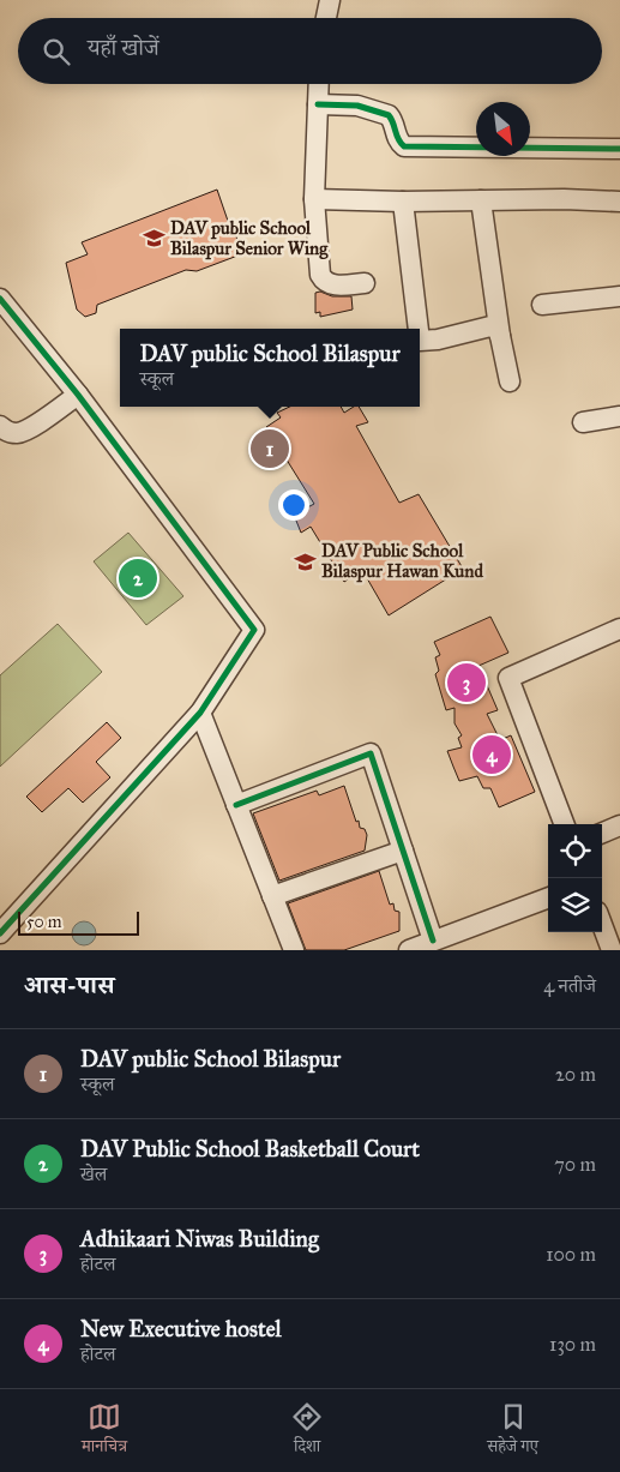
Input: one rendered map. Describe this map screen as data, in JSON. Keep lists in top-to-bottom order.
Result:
{
  "places": {
    "school or university": ["DAV public School Bilaspur Senior Wing", "DAV Public School Bilaspur Hawan Kund"]
  },
  "scale_bar": "50 m",
  "north": "bottom right",
  "page": {
    "search": "यहाँ खोजें",
    "popup": ["DAV public School Bilaspur", "स्कूल"],
    "pins": [
      "1",
      "2",
      "3",
      "4"
    ],
    "scale": "50 m",
    "heading": ["आस-पास", "4 नतीजे"],
    "list": [
      {
        "mark": "1",
        "name": "DAV public School Bilaspur",
        "note": "स्कूल",
        "value": "20 m"
      },
      {
        "mark": "2",
        "name": "DAV Public School Basketball Court",
        "note": "खेल",
        "value": "70 m"
      },
      {
        "mark": "3",
        "name": "Adhikaari Niwas Building",
        "note": "होटल",
        "value": "100 m"
      },
      {
        "mark": "4",
        "name": "New Executive hostel",
        "note": "होटल",
        "value": "130 m"
      }
    ],
    "nav": ["मानचित्र", "दिशा", "सहेजे गए"]
  }
}
